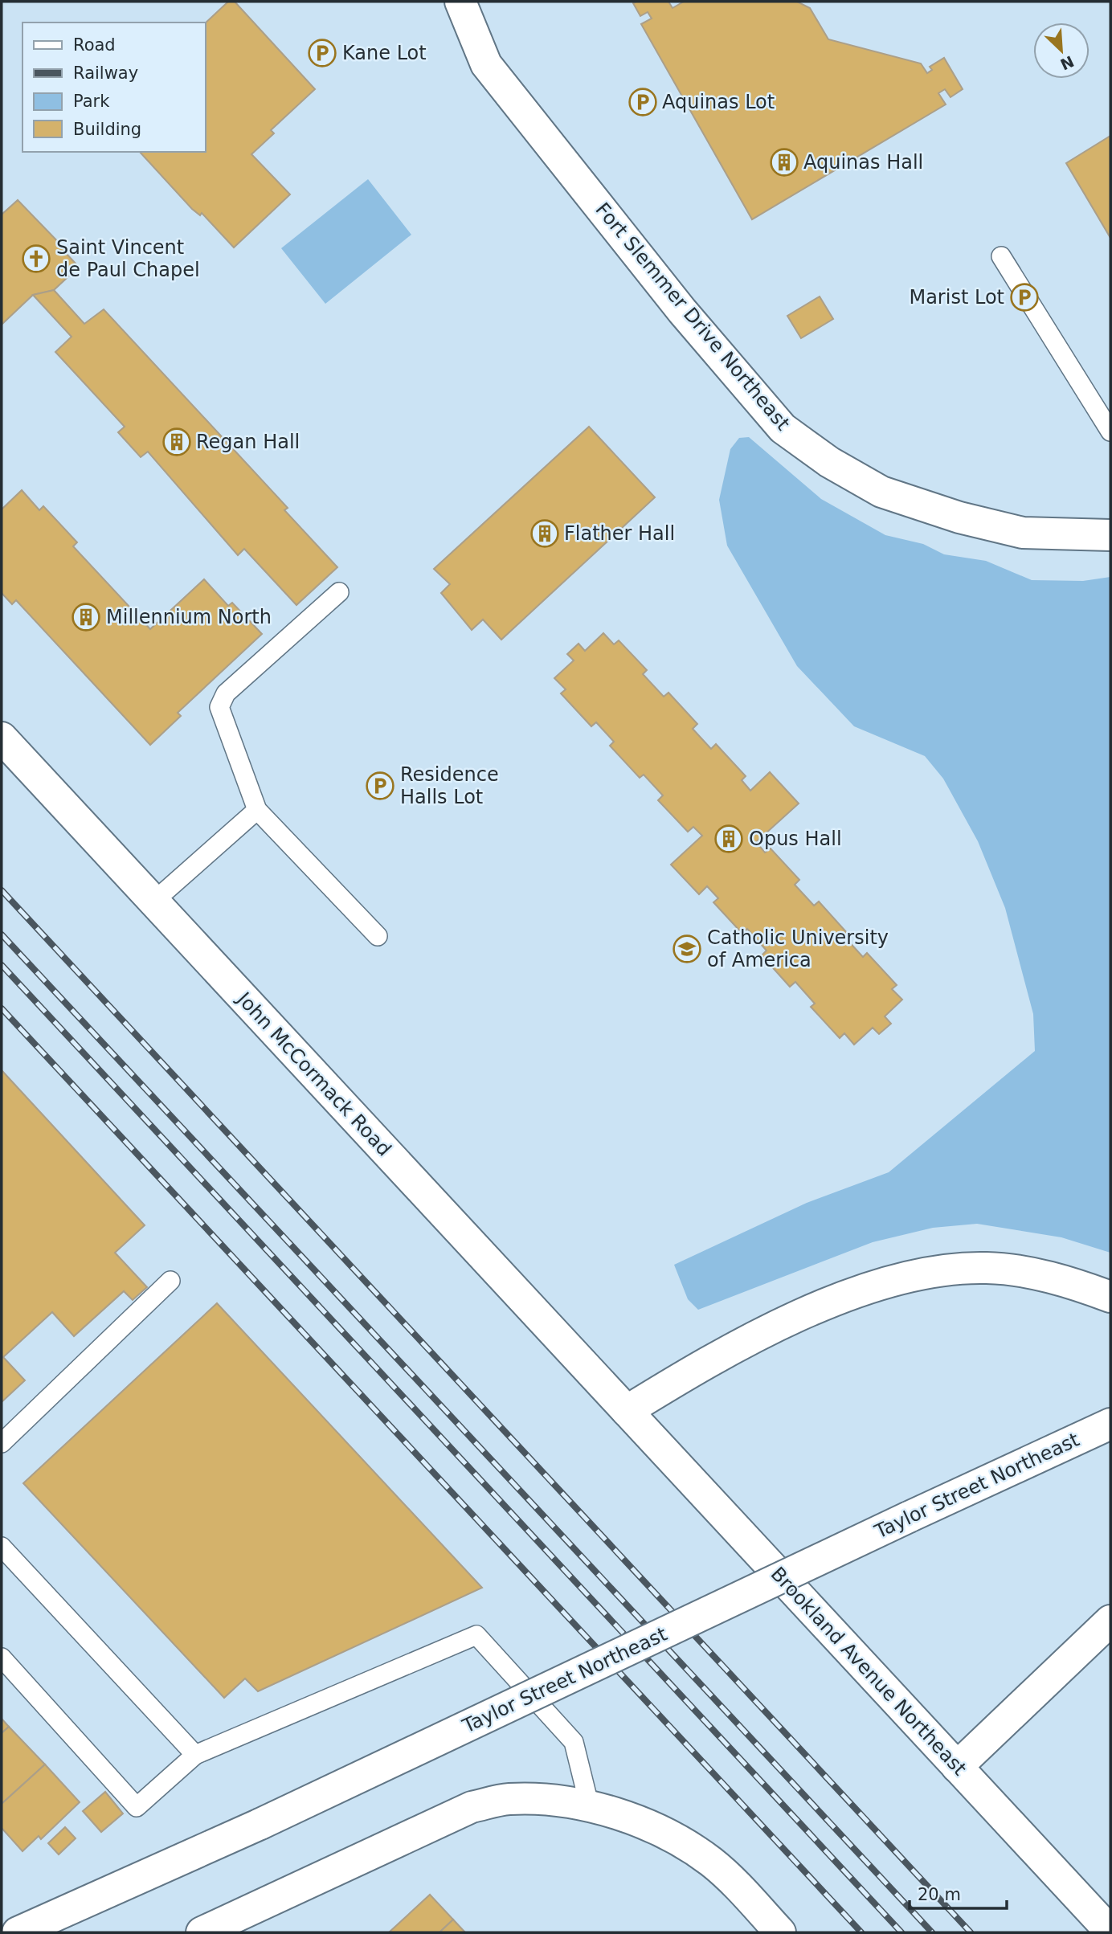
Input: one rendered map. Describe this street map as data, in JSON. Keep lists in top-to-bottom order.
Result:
{
  "streets": {
    "street": [
      "Fort Slemmer Drive Northeast",
      "John McCormack Road",
      "Taylor Street Northeast",
      "Brookland Avenue Northeast"
    ]
  },
  "crossings": [
    ["John McCormack Road", "Brookland Avenue Northeast"]
  ],
  "places": {
    "parking": [
      "Kane Lot",
      "Aquinas Lot",
      "Marist Lot",
      "Residence Halls Lot"
    ],
    "building": [
      "Aquinas Hall",
      "Regan Hall",
      "Flather Hall",
      "Millennium North",
      "Opus Hall"
    ],
    "church": ["Saint Vincent de Paul Chapel"],
    "school or university": ["Catholic University of America"]
  },
  "legend": [
    "Road",
    "Railway",
    "Park",
    "Building"
  ],
  "scale_bar": "20 m",
  "north": "bottom right"
}
